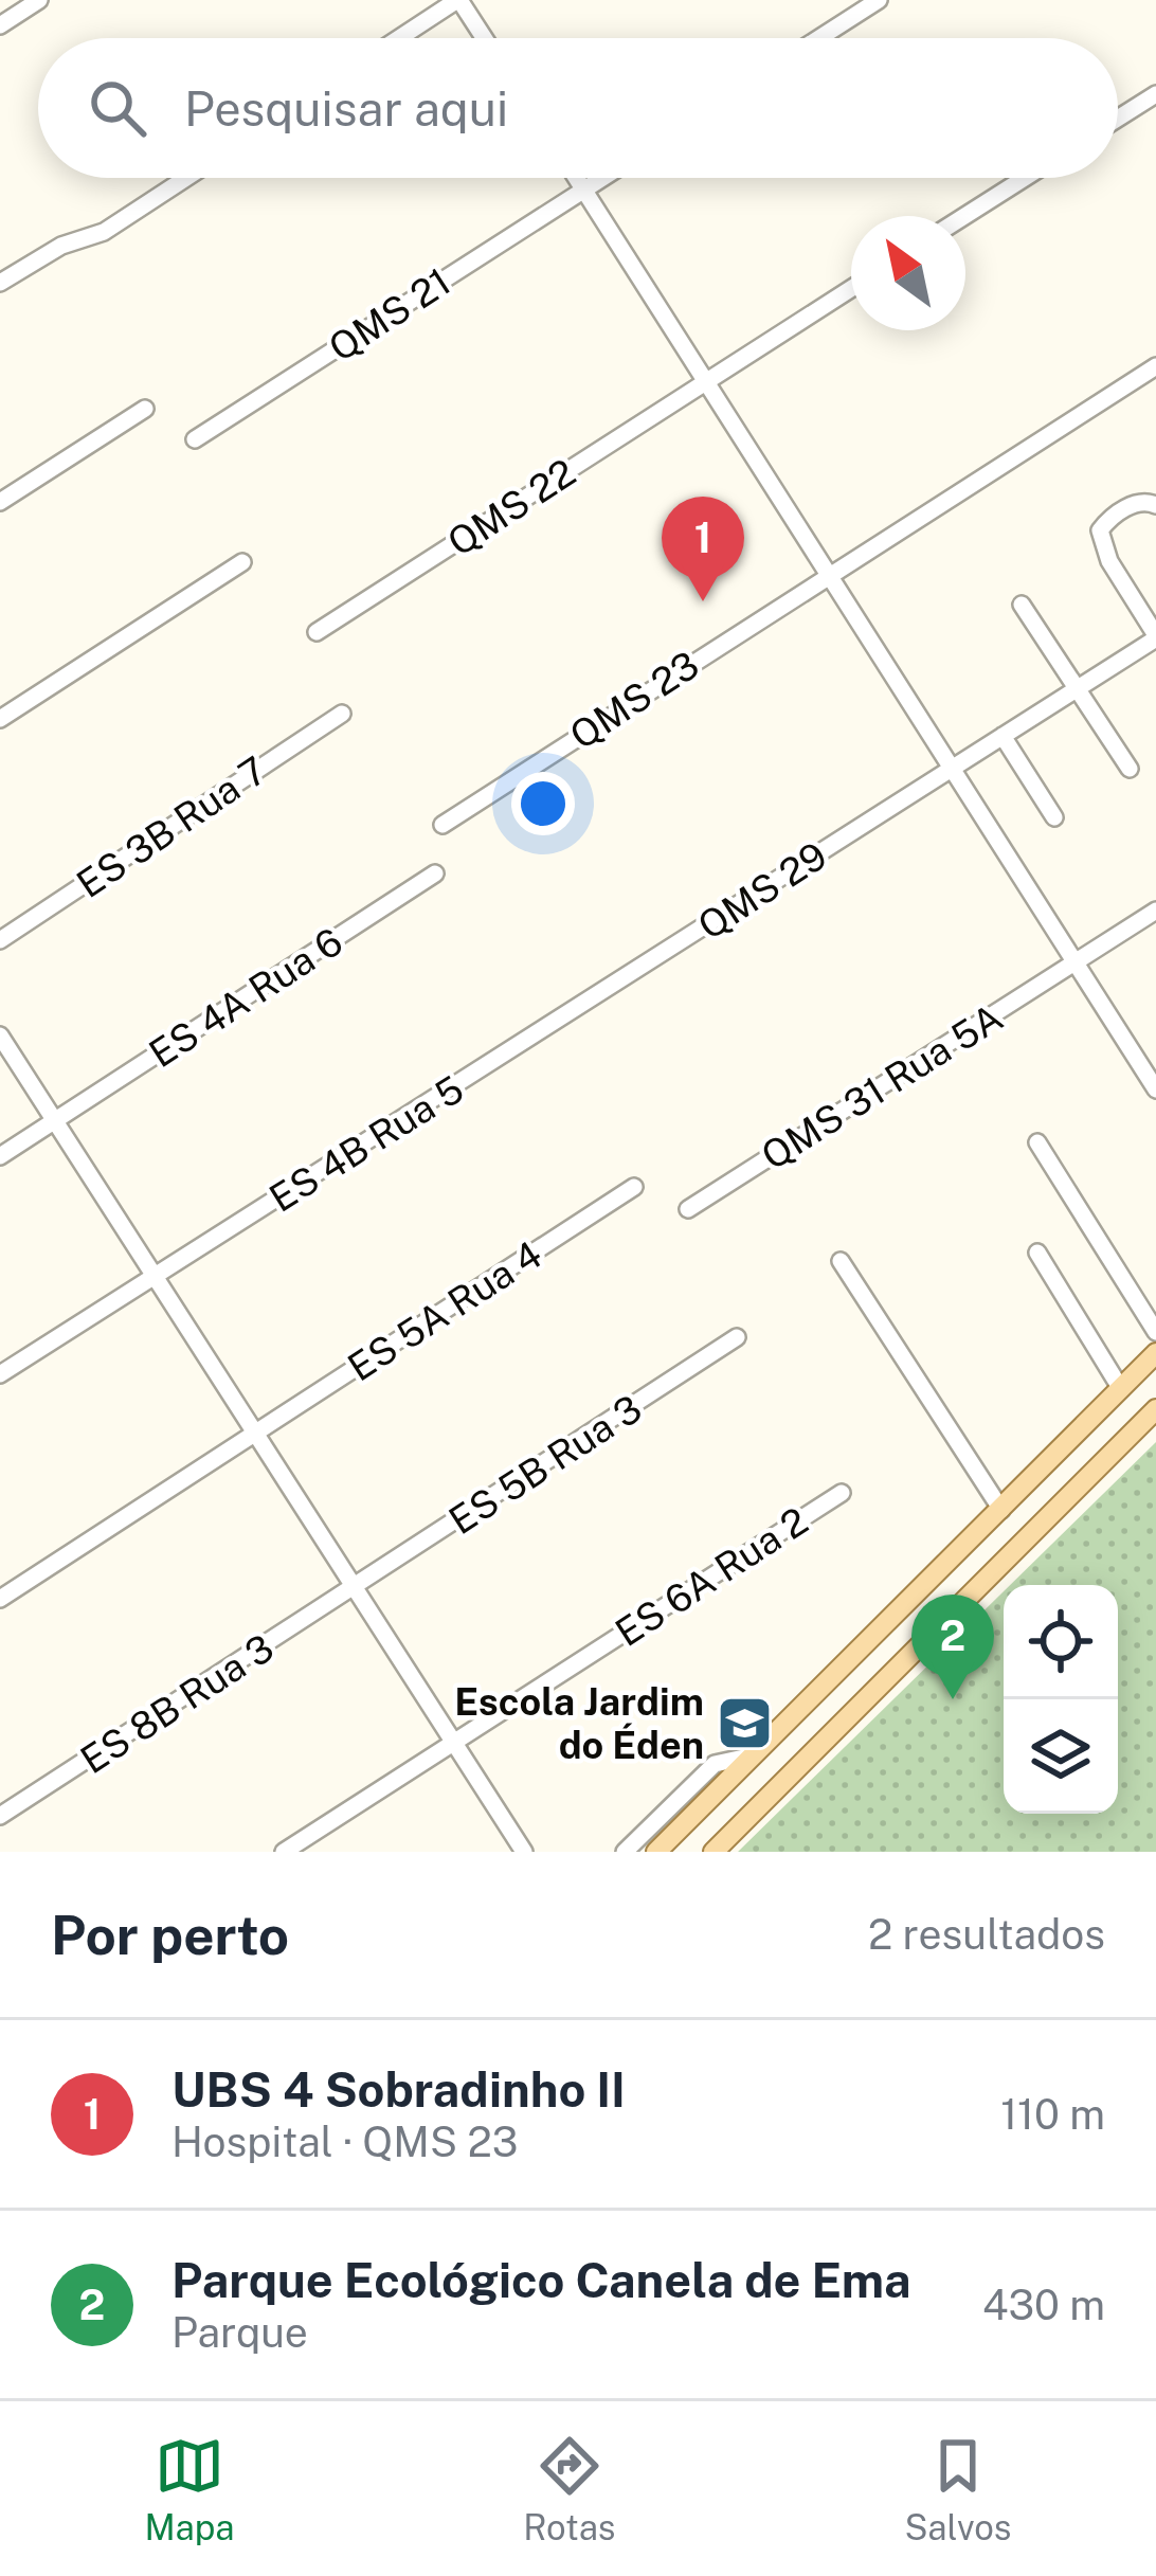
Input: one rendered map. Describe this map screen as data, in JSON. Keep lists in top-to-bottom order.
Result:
{
  "streets": {
    "street": [
      "QMS 21",
      "QMS 22",
      "QMS 23",
      "ES 3B Rua 7",
      "QMS 29",
      "ES 4A Rua 6",
      "QMS 31 Rua 5A",
      "ES 4B Rua 5",
      "ES 5A Rua 4",
      "ES 5B Rua 3",
      "ES 6A Rua 2",
      "ES 8B Rua 3"
    ]
  },
  "crossings": [
    ["QMS 29", "ES 4B Rua 5"],
    ["ES 5B Rua 3", "ES 8B Rua 3"]
  ],
  "places": {
    "school or university": ["Escola Jardim do Éden"]
  },
  "north": "top left",
  "page": {
    "search": "Pesquisar aqui",
    "pins": ["1", "2"],
    "heading": ["Por perto", "2 resultados"],
    "list": [
      {
        "mark": "1",
        "name": "UBS 4 Sobradinho II",
        "note": "Hospital · QMS 23",
        "value": "110 m"
      },
      {
        "mark": "2",
        "name": "Parque Ecológico Canela de Ema",
        "note": "Parque",
        "value": "430 m"
      }
    ],
    "nav": ["Mapa", "Rotas", "Salvos"]
  }
}
